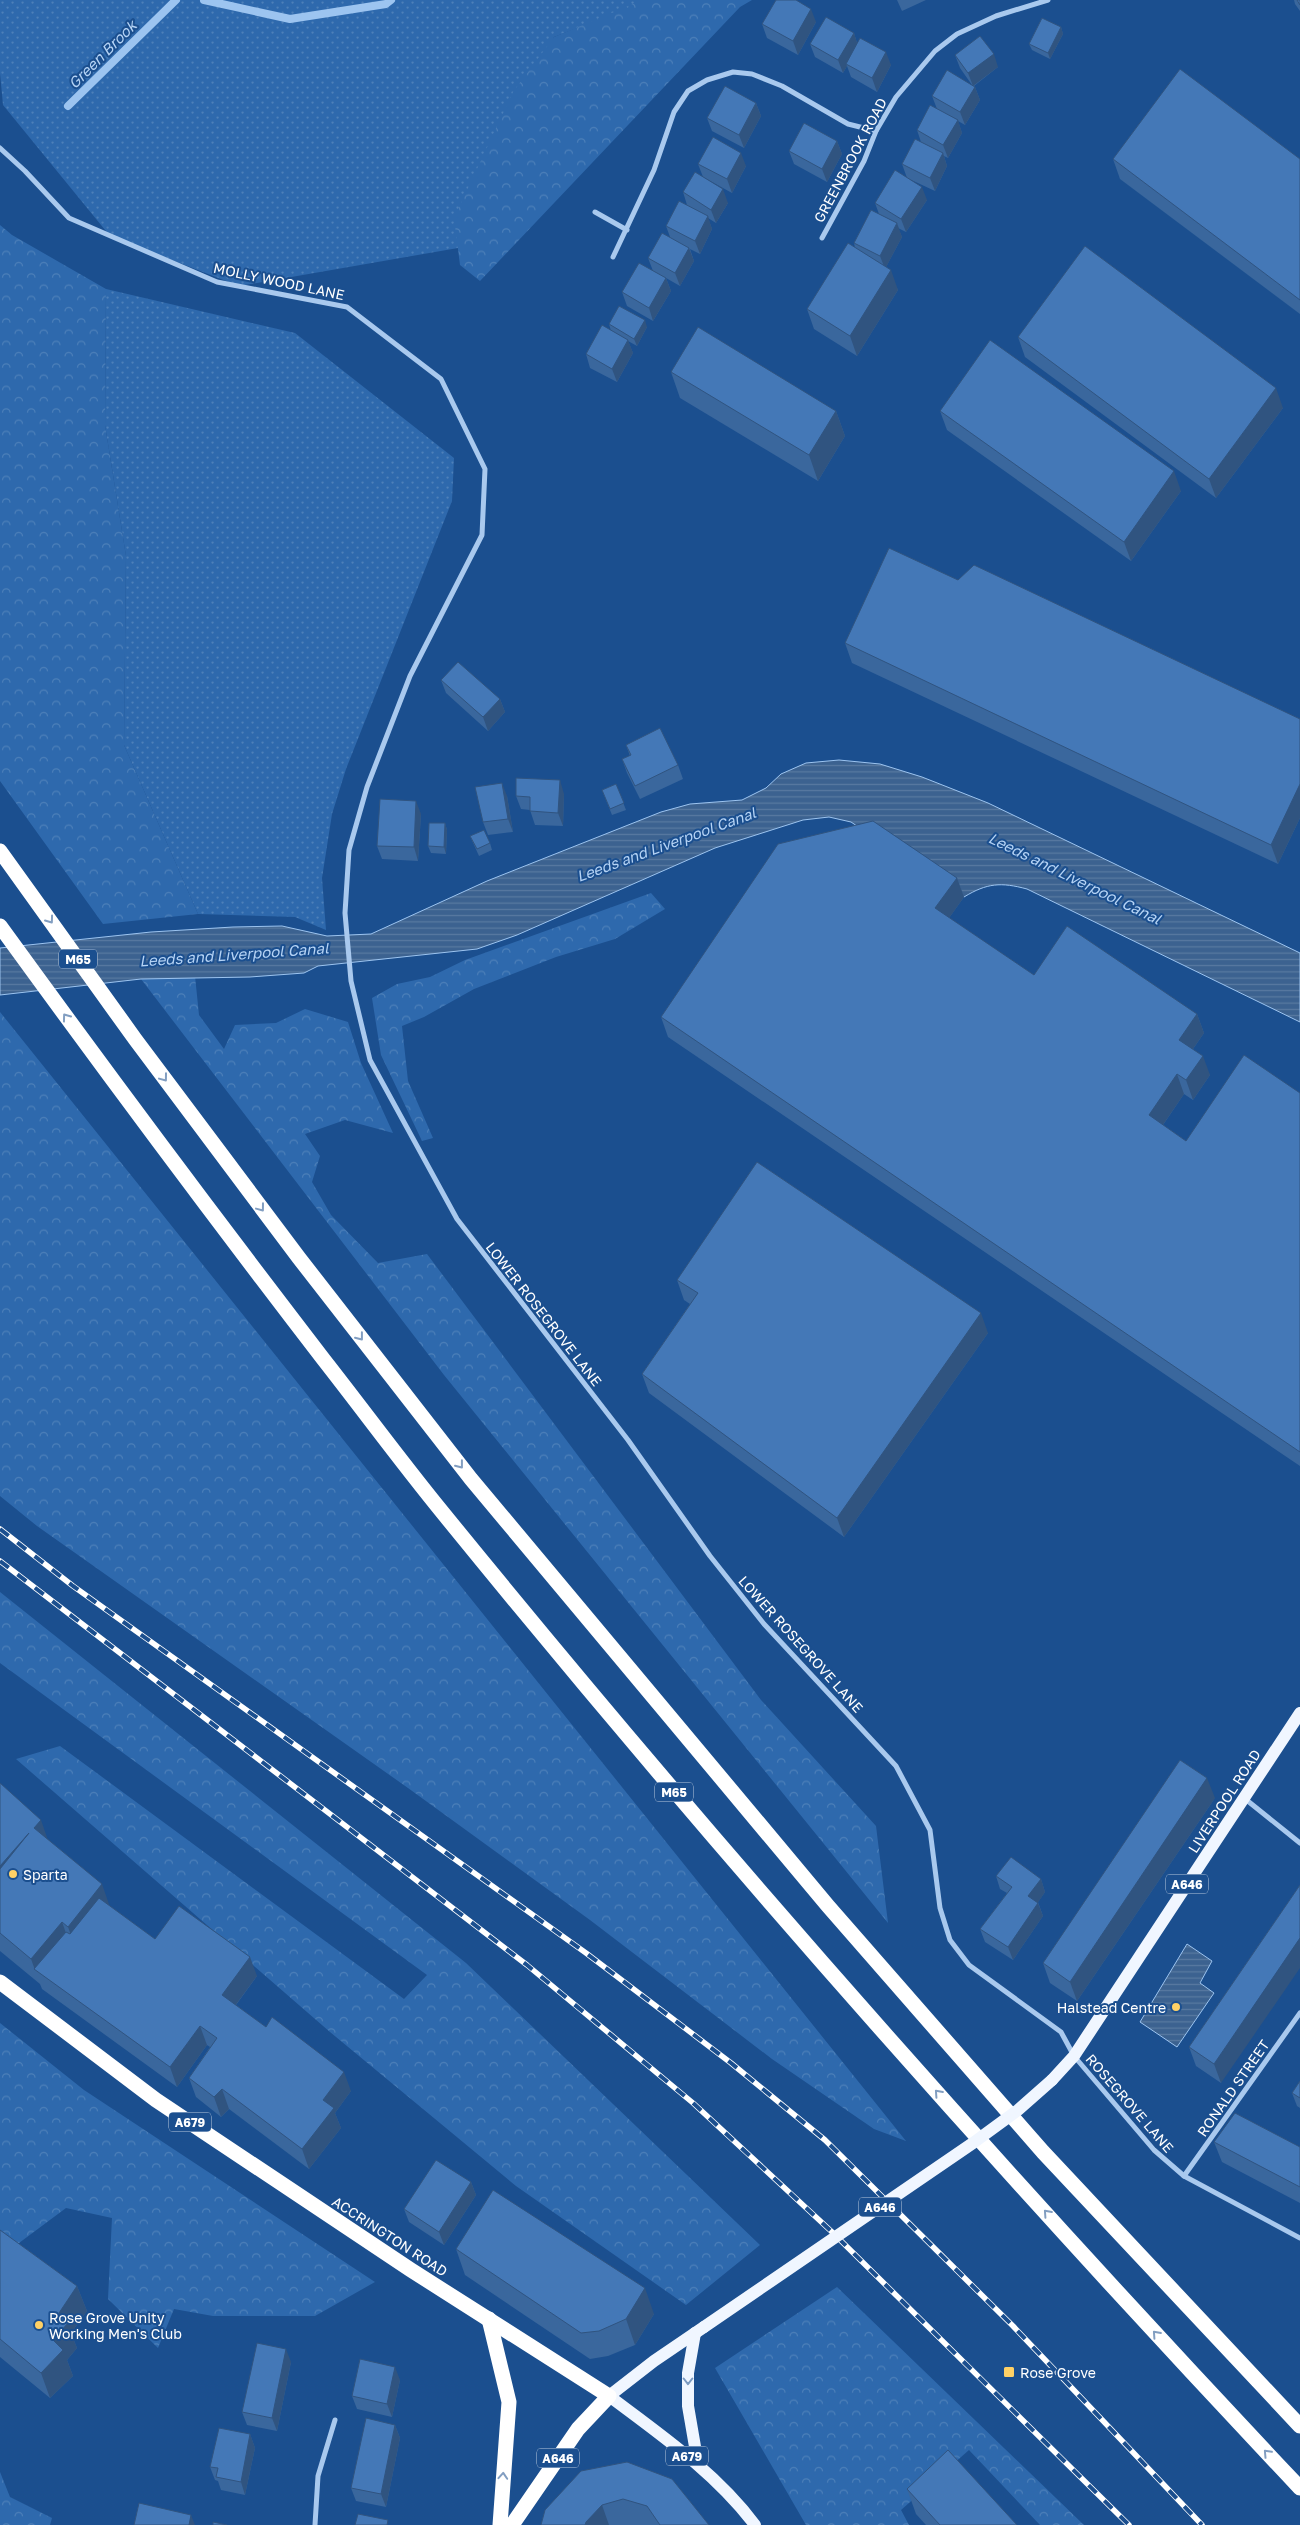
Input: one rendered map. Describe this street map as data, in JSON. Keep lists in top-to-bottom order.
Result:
{
  "streets": {
    "highway": [
      "M65",
      "A646",
      "A679",
      "ACCRINGTON ROAD"
    ],
    "main road": ["LIVERPOOL ROAD"],
    "street": [
      "GREENBROOK ROAD",
      "MOLLY WOOD LANE",
      "LOWER ROSEGROVE LANE",
      "RONALD STREET",
      "ROSEGROVE LANE"
    ]
  },
  "crossings": [
    ["MOLLY WOOD LANE", "LOWER ROSEGROVE LANE"],
    ["LOWER ROSEGROVE LANE", "LIVERPOOL ROAD"],
    ["LOWER ROSEGROVE LANE", "A646"],
    ["LOWER ROSEGROVE LANE", "ROSEGROVE LANE"],
    ["LIVERPOOL ROAD", "A646"],
    ["LIVERPOOL ROAD", "ROSEGROVE LANE"],
    ["A646", "ROSEGROVE LANE"],
    ["A646", "ACCRINGTON ROAD"],
    ["RONALD STREET", "ROSEGROVE LANE"]
  ],
  "water": ["Green Brook", "Leeds and Liverpool Canal"],
  "places": {
    "other": ["Sparta", "Halstead Centre", "Rose Grove Unity Working Men's Club"],
    "transit": ["Rose Grove"]
  }
}
